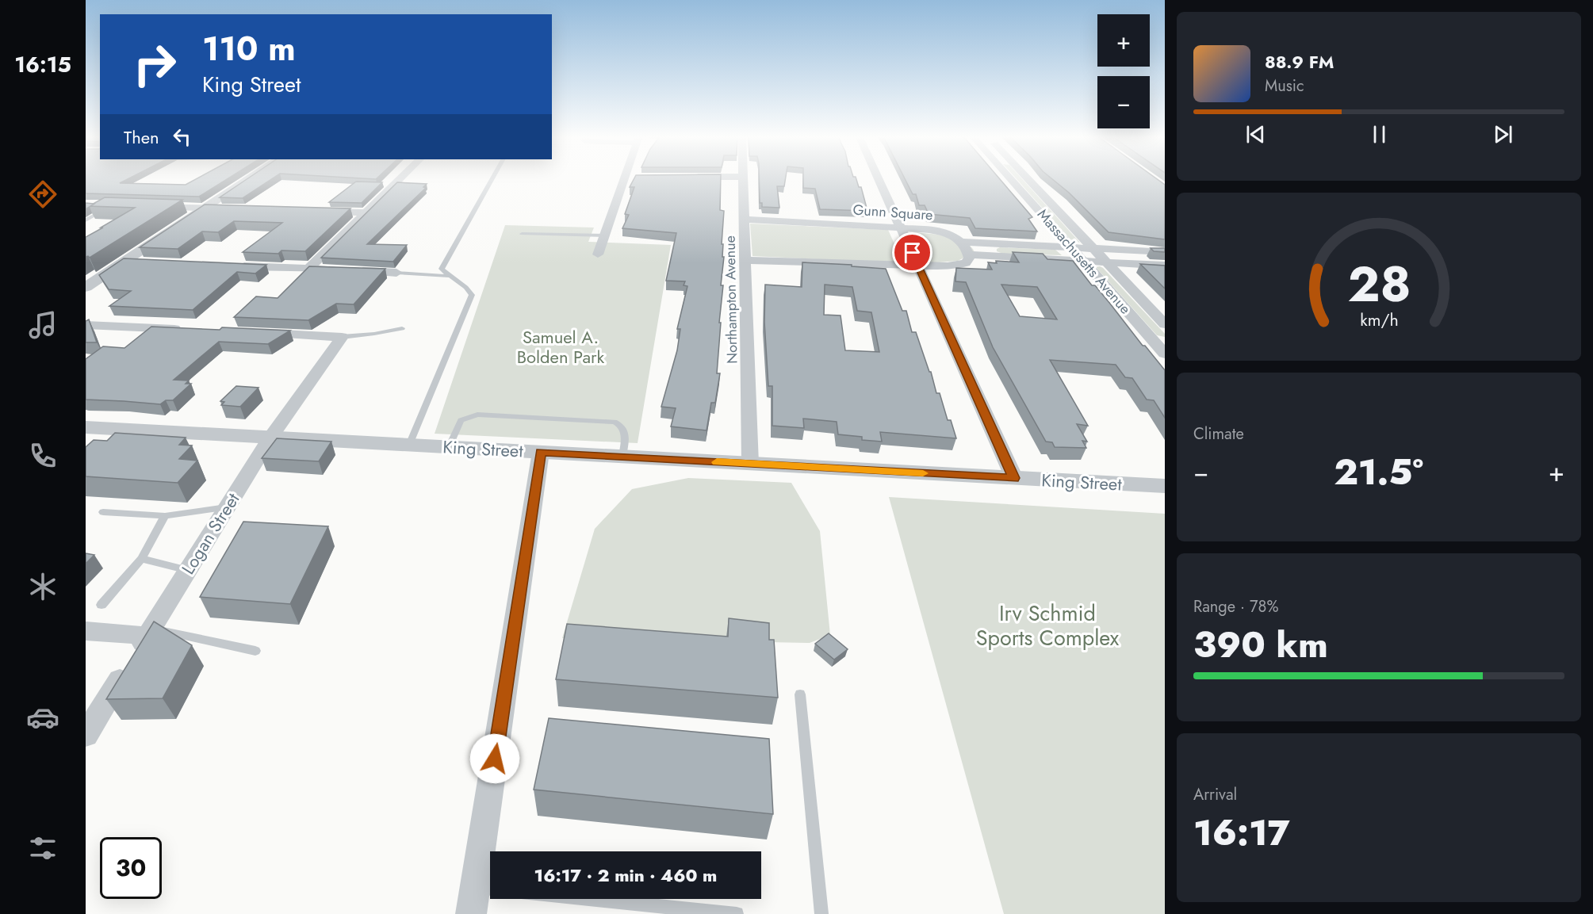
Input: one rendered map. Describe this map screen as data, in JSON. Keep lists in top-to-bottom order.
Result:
{
  "streets": {
    "street": [
      "Gunn Square",
      "Massachusetts Avenue",
      "Northampton Avenue",
      "King Street",
      "Logan Street"
    ]
  },
  "crossings": [
    ["Gunn Square", "Northampton Avenue"],
    ["Northampton Avenue", "King Street"],
    ["King Street", "Logan Street"]
  ],
  "parks": ["Samuel A. Bolden Park", "Irv Schmid Sports Complex"],
  "page": {
    "tabs": "16:15",
    "map_buttons": ["+", "−"],
    "turn": ["110 m", "King Street"],
    "song": ["88.9 FM", "Music"],
    "then": "Then",
    "tile": [
      "Climate",
      ["Range · 78%", "390 km"],
      ["Arrival", "16:17"]
    ],
    "heat": ["−", "21.5°", "+"],
    "limit": "30",
    "trip": "16:17 · 2 min · 460 m",
    "gauge": ["28", "km/h"]
  }
}
